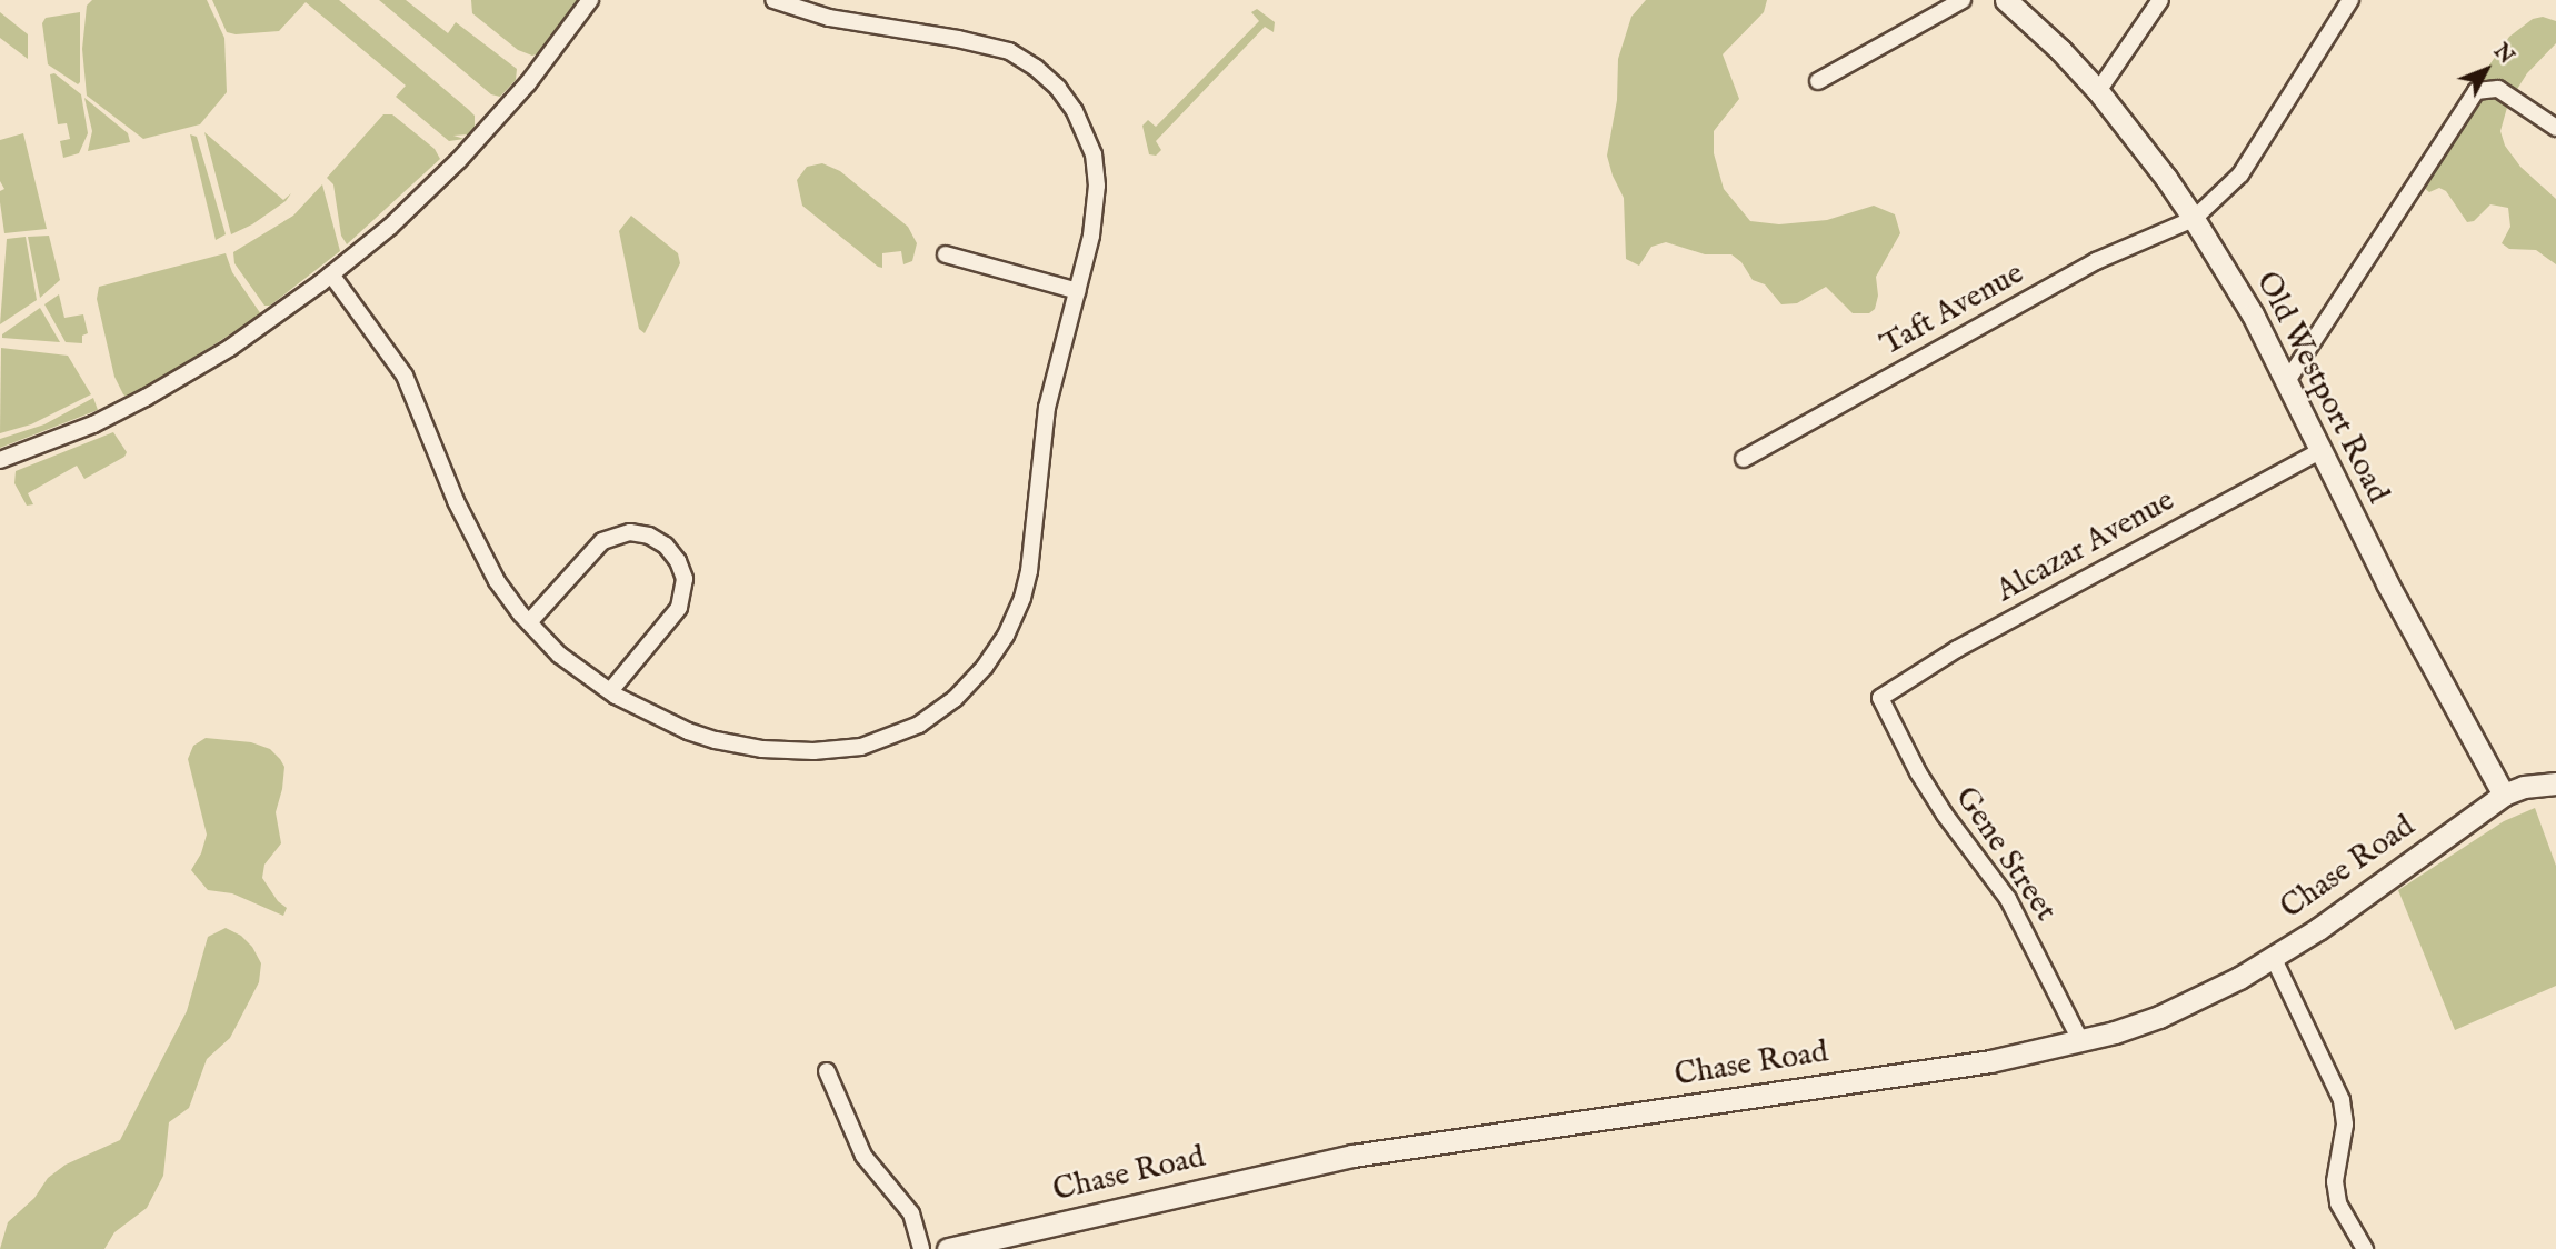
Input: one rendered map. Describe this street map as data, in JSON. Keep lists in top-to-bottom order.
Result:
{
  "streets": {
    "street": [
      "Taft Avenue",
      "Old Westport Road",
      "Alcazar Avenue",
      "Gene Street",
      "Chase Road"
    ]
  },
  "crossings": [
    ["Taft Avenue", "Old Westport Road"],
    ["Old Westport Road", "Alcazar Avenue"],
    ["Old Westport Road", "Chase Road"],
    ["Alcazar Avenue", "Gene Street"],
    ["Gene Street", "Chase Road"]
  ],
  "north": "top right"
}
